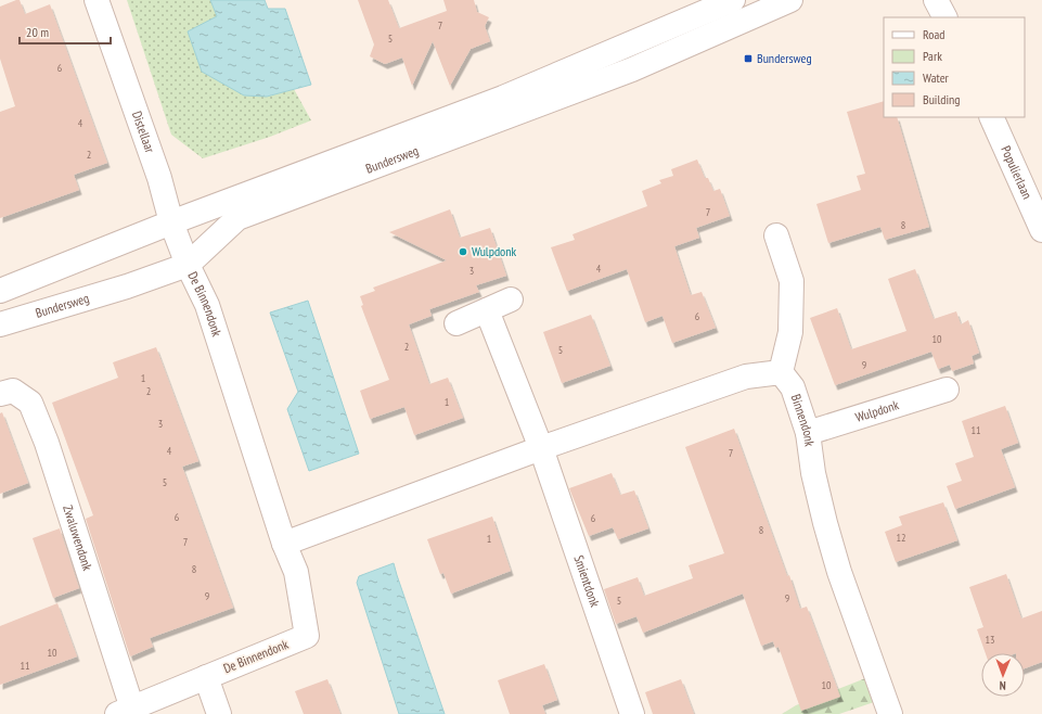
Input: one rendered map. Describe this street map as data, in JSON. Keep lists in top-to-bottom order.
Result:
{
  "streets": {
    "street": [
      "Distellaar",
      "Bundersweg",
      "Populierlaan",
      "De Binnendonk",
      "Wulpdonk",
      "Binnendonk",
      "Zwaluwendonk",
      "Smientdonk"
    ]
  },
  "crossings": [
    ["Distellaar", "Bundersweg"],
    ["Distellaar", "De Binnendonk"],
    ["Bundersweg", "De Binnendonk"],
    ["De Binnendonk", "Zwaluwendonk"],
    ["Wulpdonk", "Binnendonk"]
  ],
  "places": {
    "transit": ["Bundersweg"],
    "other": ["Wulpdonk"]
  },
  "house_numbers": [
    "7",
    "5",
    "6",
    "4",
    "2",
    "7",
    "8",
    "4",
    "3",
    "6",
    "10",
    "2",
    "5",
    "9",
    "1",
    "2",
    "1",
    "3",
    "11",
    "4",
    "7",
    "5",
    "6",
    "6",
    "8",
    "12",
    "1",
    "7",
    "8",
    "9",
    "9",
    "5",
    "13",
    "10",
    "11",
    "10"
  ],
  "legend": [
    "Road",
    "Park",
    "Water",
    "Building"
  ],
  "scale_bar": "20 m",
  "north": "bottom"
}
